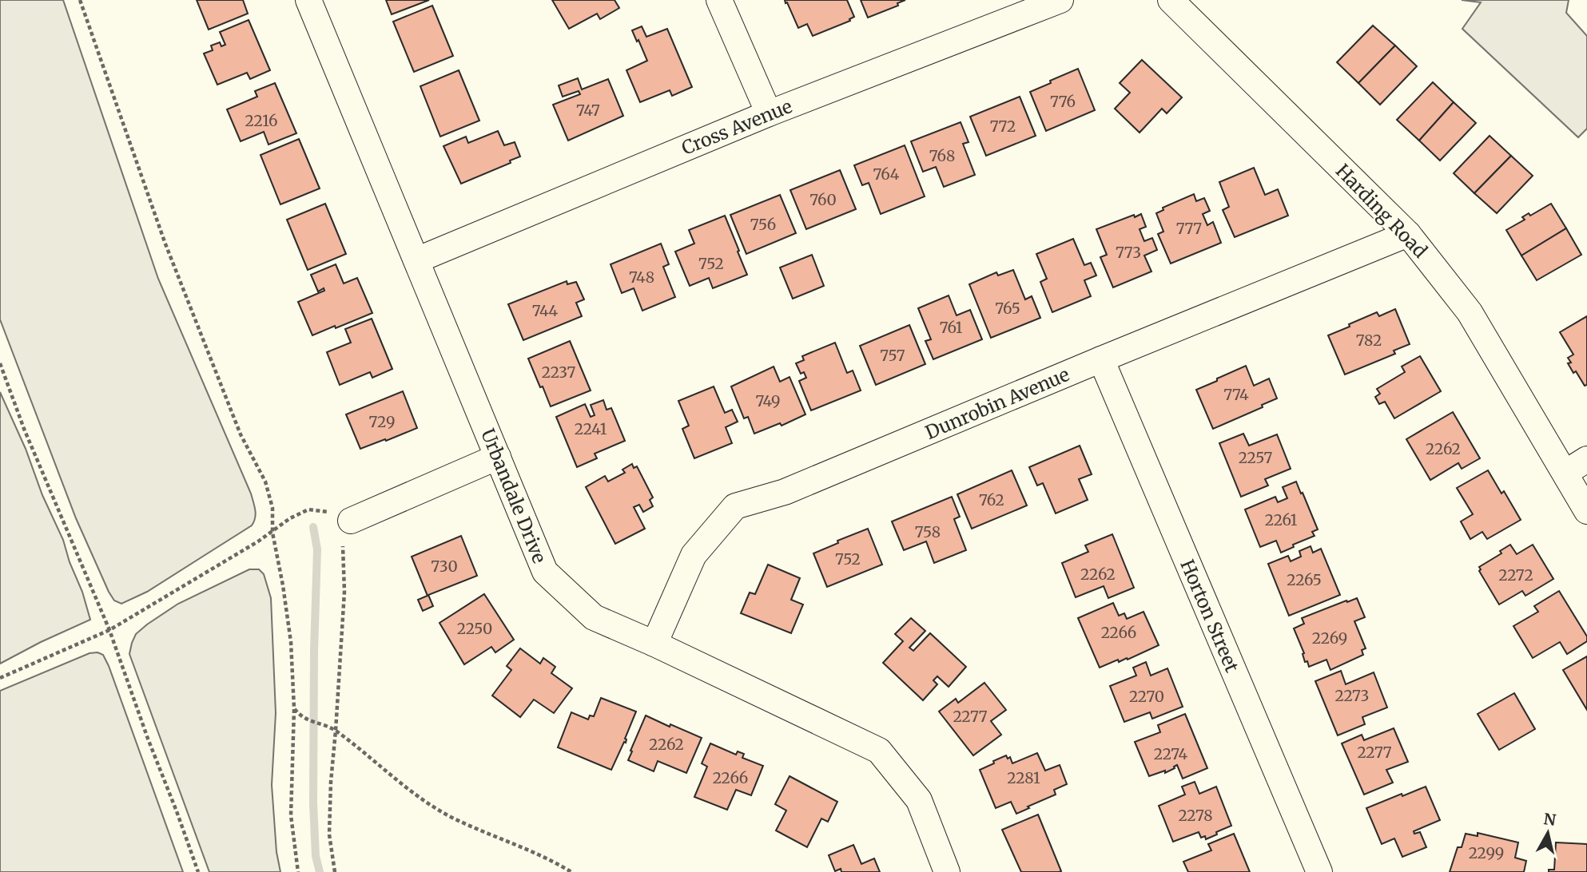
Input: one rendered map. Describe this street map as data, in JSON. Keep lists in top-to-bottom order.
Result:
{
  "streets": {
    "street": [
      "Cross Avenue",
      "Harding Road",
      "Dunrobin Avenue",
      "Urbandale Drive",
      "Horton Street"
    ]
  },
  "crossings": [
    ["Cross Avenue", "Urbandale Drive"],
    ["Harding Road", "Dunrobin Avenue"],
    ["Dunrobin Avenue", "Urbandale Drive"],
    ["Dunrobin Avenue", "Horton Street"]
  ],
  "house_numbers": [
    "776",
    "747",
    "2216",
    "772",
    "768",
    "764",
    "760",
    "756",
    "777",
    "773",
    "752",
    "748",
    "765",
    "744",
    "761",
    "782",
    "757",
    "2237",
    "774",
    "749",
    "729",
    "2241",
    "2262",
    "2257",
    "762",
    "2261",
    "758",
    "752",
    "730",
    "2262",
    "2272",
    "2265",
    "2250",
    "2266",
    "2269",
    "2273",
    "2270",
    "2277",
    "2262",
    "2277",
    "2274",
    "2266",
    "2281",
    "2278",
    "2299"
  ],
  "north": "top"
}
